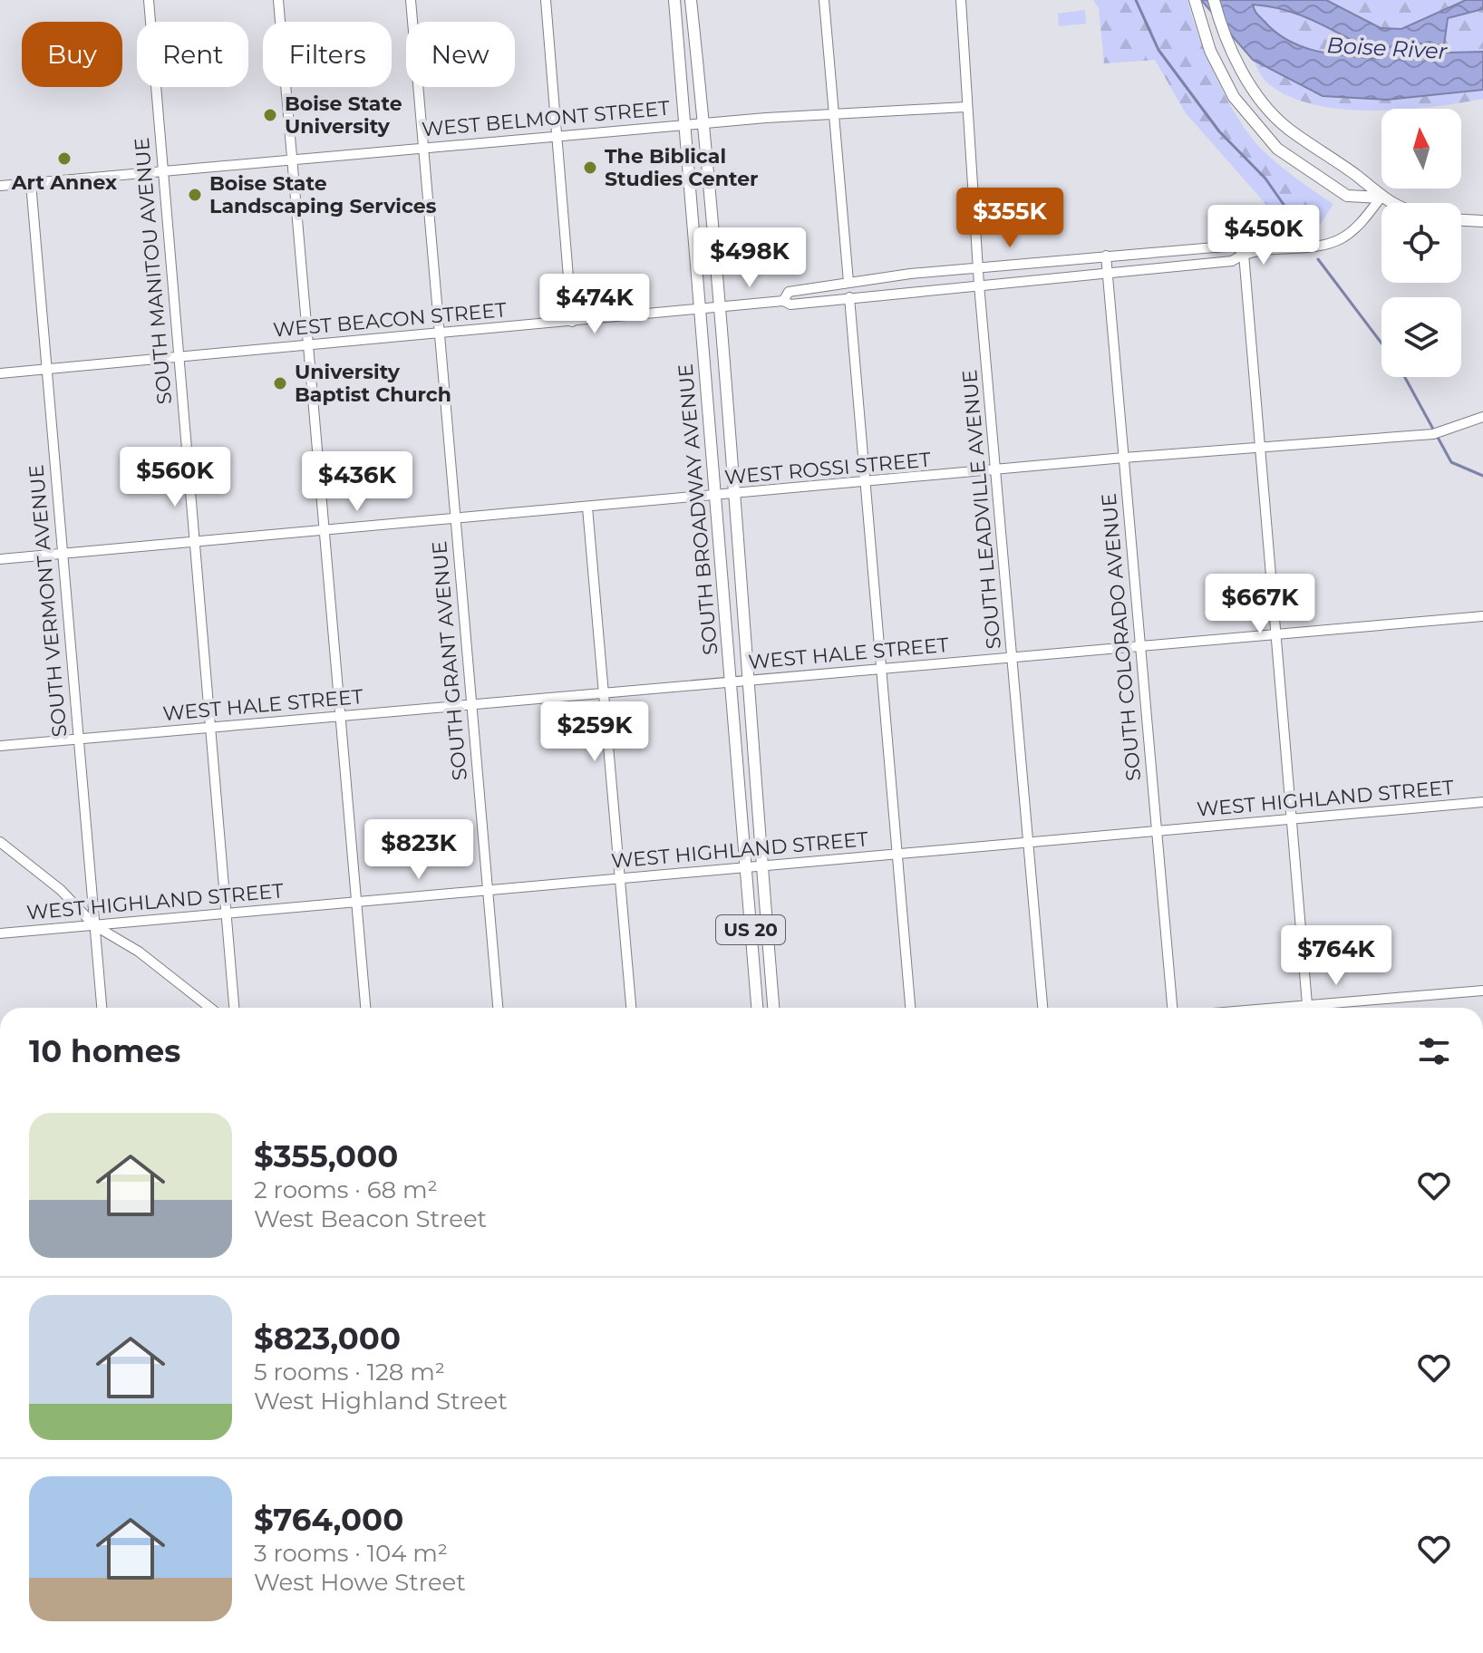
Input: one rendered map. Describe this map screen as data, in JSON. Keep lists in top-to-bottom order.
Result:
{
  "streets": {
    "main road": ["SOUTH BROADWAY AVENUE", "US 20"],
    "street": [
      "WEST BELMONT STREET",
      "SOUTH MANITOU AVENUE",
      "WEST BEACON STREET",
      "WEST ROSSI STREET",
      "SOUTH LEADVILLE AVENUE",
      "SOUTH VERMONT AVENUE",
      "SOUTH COLORADO AVENUE",
      "WEST HALE STREET",
      "SOUTH GRANT AVENUE",
      "WEST HIGHLAND STREET"
    ]
  },
  "crossings": [
    ["WEST BELMONT STREET", "SOUTH MANITOU AVENUE"],
    ["WEST BELMONT STREET", "SOUTH BROADWAY AVENUE"],
    ["WEST BELMONT STREET", "SOUTH LEADVILLE AVENUE"],
    ["WEST BELMONT STREET", "SOUTH VERMONT AVENUE"],
    ["WEST BELMONT STREET", "SOUTH GRANT AVENUE"],
    ["SOUTH MANITOU AVENUE", "WEST BEACON STREET"],
    ["SOUTH MANITOU AVENUE", "WEST ROSSI STREET"],
    ["SOUTH MANITOU AVENUE", "WEST HALE STREET"],
    ["SOUTH MANITOU AVENUE", "WEST HIGHLAND STREET"],
    ["WEST BEACON STREET", "SOUTH BROADWAY AVENUE"],
    ["WEST BEACON STREET", "SOUTH LEADVILLE AVENUE"],
    ["WEST BEACON STREET", "SOUTH VERMONT AVENUE"],
    ["WEST BEACON STREET", "SOUTH COLORADO AVENUE"],
    ["WEST BEACON STREET", "SOUTH GRANT AVENUE"],
    ["WEST ROSSI STREET", "SOUTH BROADWAY AVENUE"],
    ["WEST ROSSI STREET", "SOUTH LEADVILLE AVENUE"],
    ["WEST ROSSI STREET", "SOUTH VERMONT AVENUE"],
    ["WEST ROSSI STREET", "SOUTH COLORADO AVENUE"],
    ["WEST ROSSI STREET", "SOUTH GRANT AVENUE"],
    ["SOUTH BROADWAY AVENUE", "WEST HALE STREET"],
    ["SOUTH BROADWAY AVENUE", "WEST HIGHLAND STREET"],
    ["SOUTH LEADVILLE AVENUE", "WEST HALE STREET"],
    ["SOUTH LEADVILLE AVENUE", "WEST HIGHLAND STREET"],
    ["SOUTH VERMONT AVENUE", "WEST HALE STREET"],
    ["SOUTH VERMONT AVENUE", "WEST HIGHLAND STREET"],
    ["SOUTH COLORADO AVENUE", "WEST HALE STREET"],
    ["SOUTH COLORADO AVENUE", "WEST HIGHLAND STREET"],
    ["WEST HALE STREET", "SOUTH GRANT AVENUE"],
    ["SOUTH GRANT AVENUE", "WEST HIGHLAND STREET"]
  ],
  "water": ["Boise River"],
  "places": [
    "Boise State University",
    "Art Annex",
    "The Biblical Studies Center",
    "Boise State Landscaping Services",
    "University Baptist Church"
  ],
  "north": "top",
  "page": {
    "chip": [
      "Buy",
      "Rent",
      "Filters",
      "New"
    ],
    "price": [
      "$355K",
      "$450K",
      "$498K",
      "$474K",
      "$560K",
      "$436K",
      "$667K",
      "$259K",
      "$823K",
      "$764K"
    ],
    "heading": "10 homes",
    "list": [
      {
        "name": "$355,000",
        "note": "2 rooms · 68 m² · West Beacon Street"
      },
      {
        "name": "$823,000",
        "note": "5 rooms · 128 m² · West Highland Street"
      },
      {
        "name": "$764,000",
        "note": "3 rooms · 104 m² · West Howe Street"
      }
    ]
  }
}
